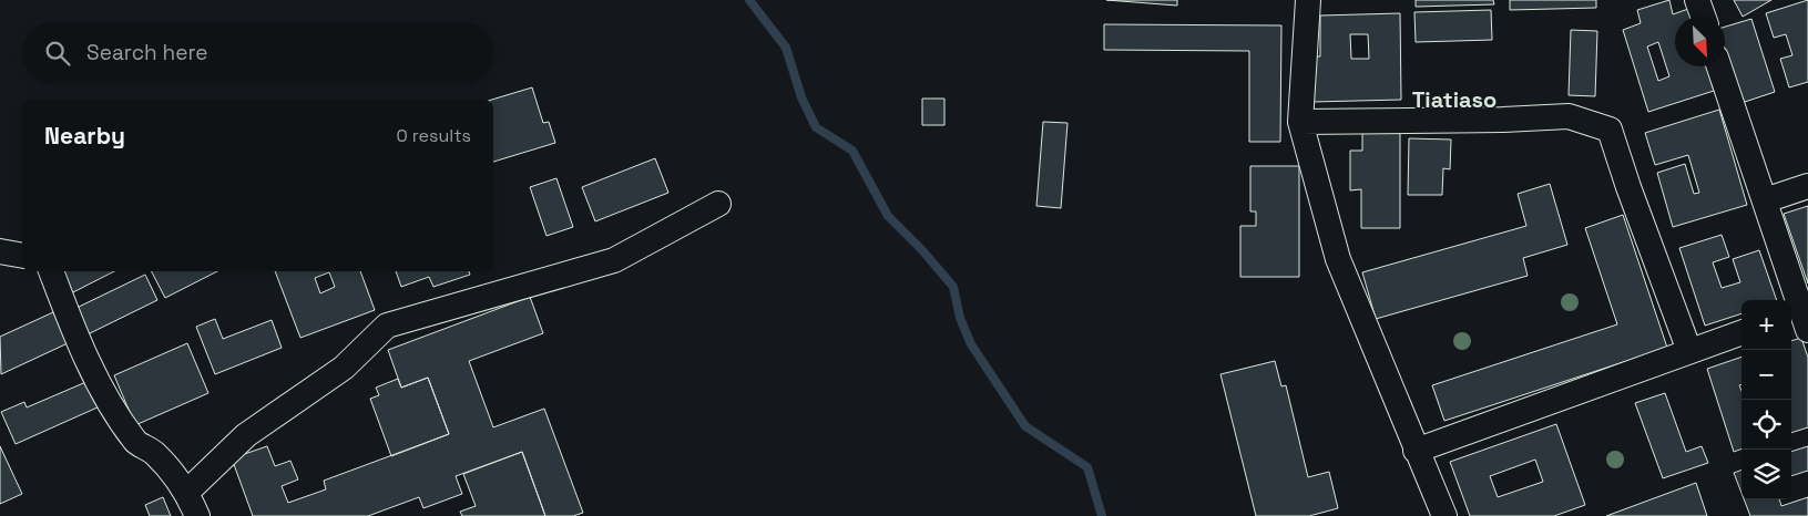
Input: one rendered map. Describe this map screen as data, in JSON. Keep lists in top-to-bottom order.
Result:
{
  "districts": ["Tiatiaso"],
  "north": "bottom right",
  "page": {
    "search": "Search here",
    "heading": ["Nearby", "0 results"],
    "map_buttons": ["+", "−"]
  }
}
